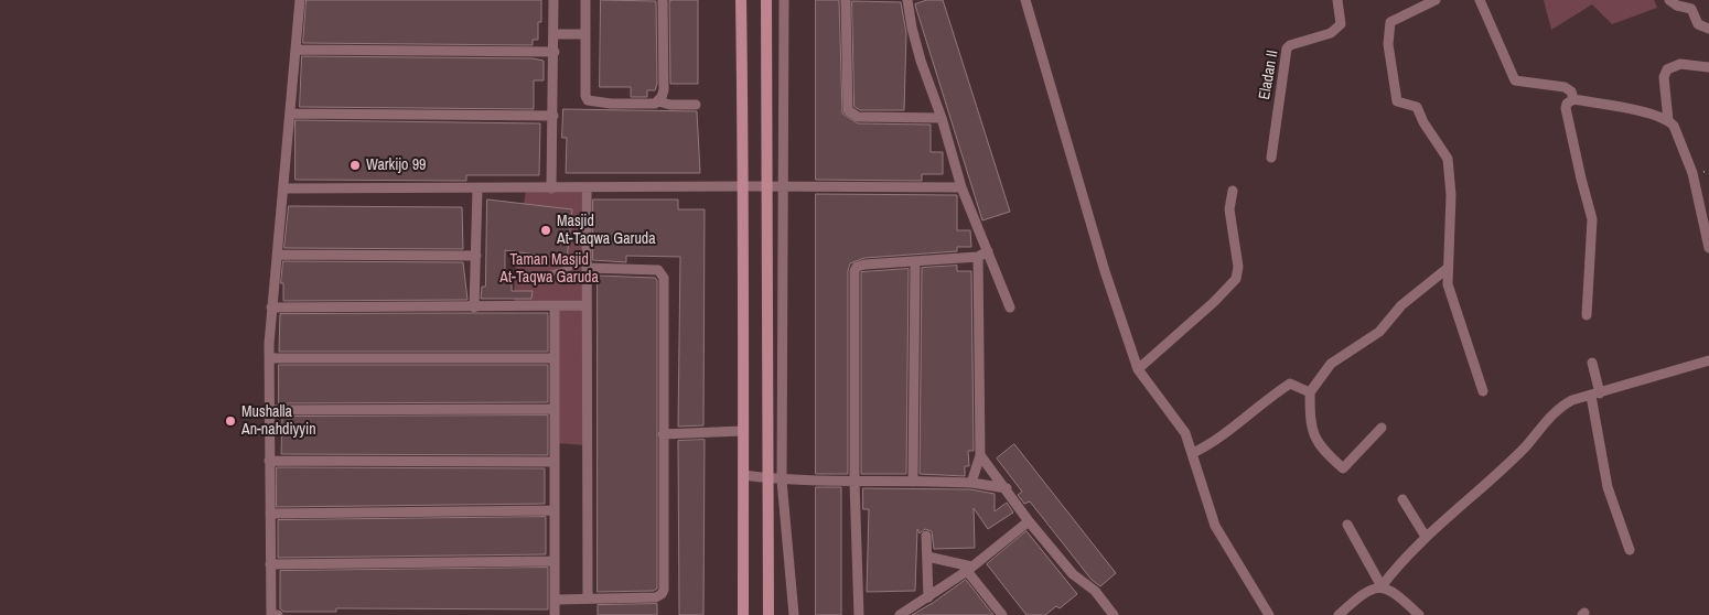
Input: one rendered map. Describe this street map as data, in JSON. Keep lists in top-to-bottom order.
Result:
{
  "streets": {
    "street": ["Eladan II"]
  },
  "parks": ["Taman Masjid At-Taqwa Garuda"],
  "places": ["Warkijo 99", "Masjid At-Taqwa Garuda", "Mushalla An-nahdiyyin"]
}
